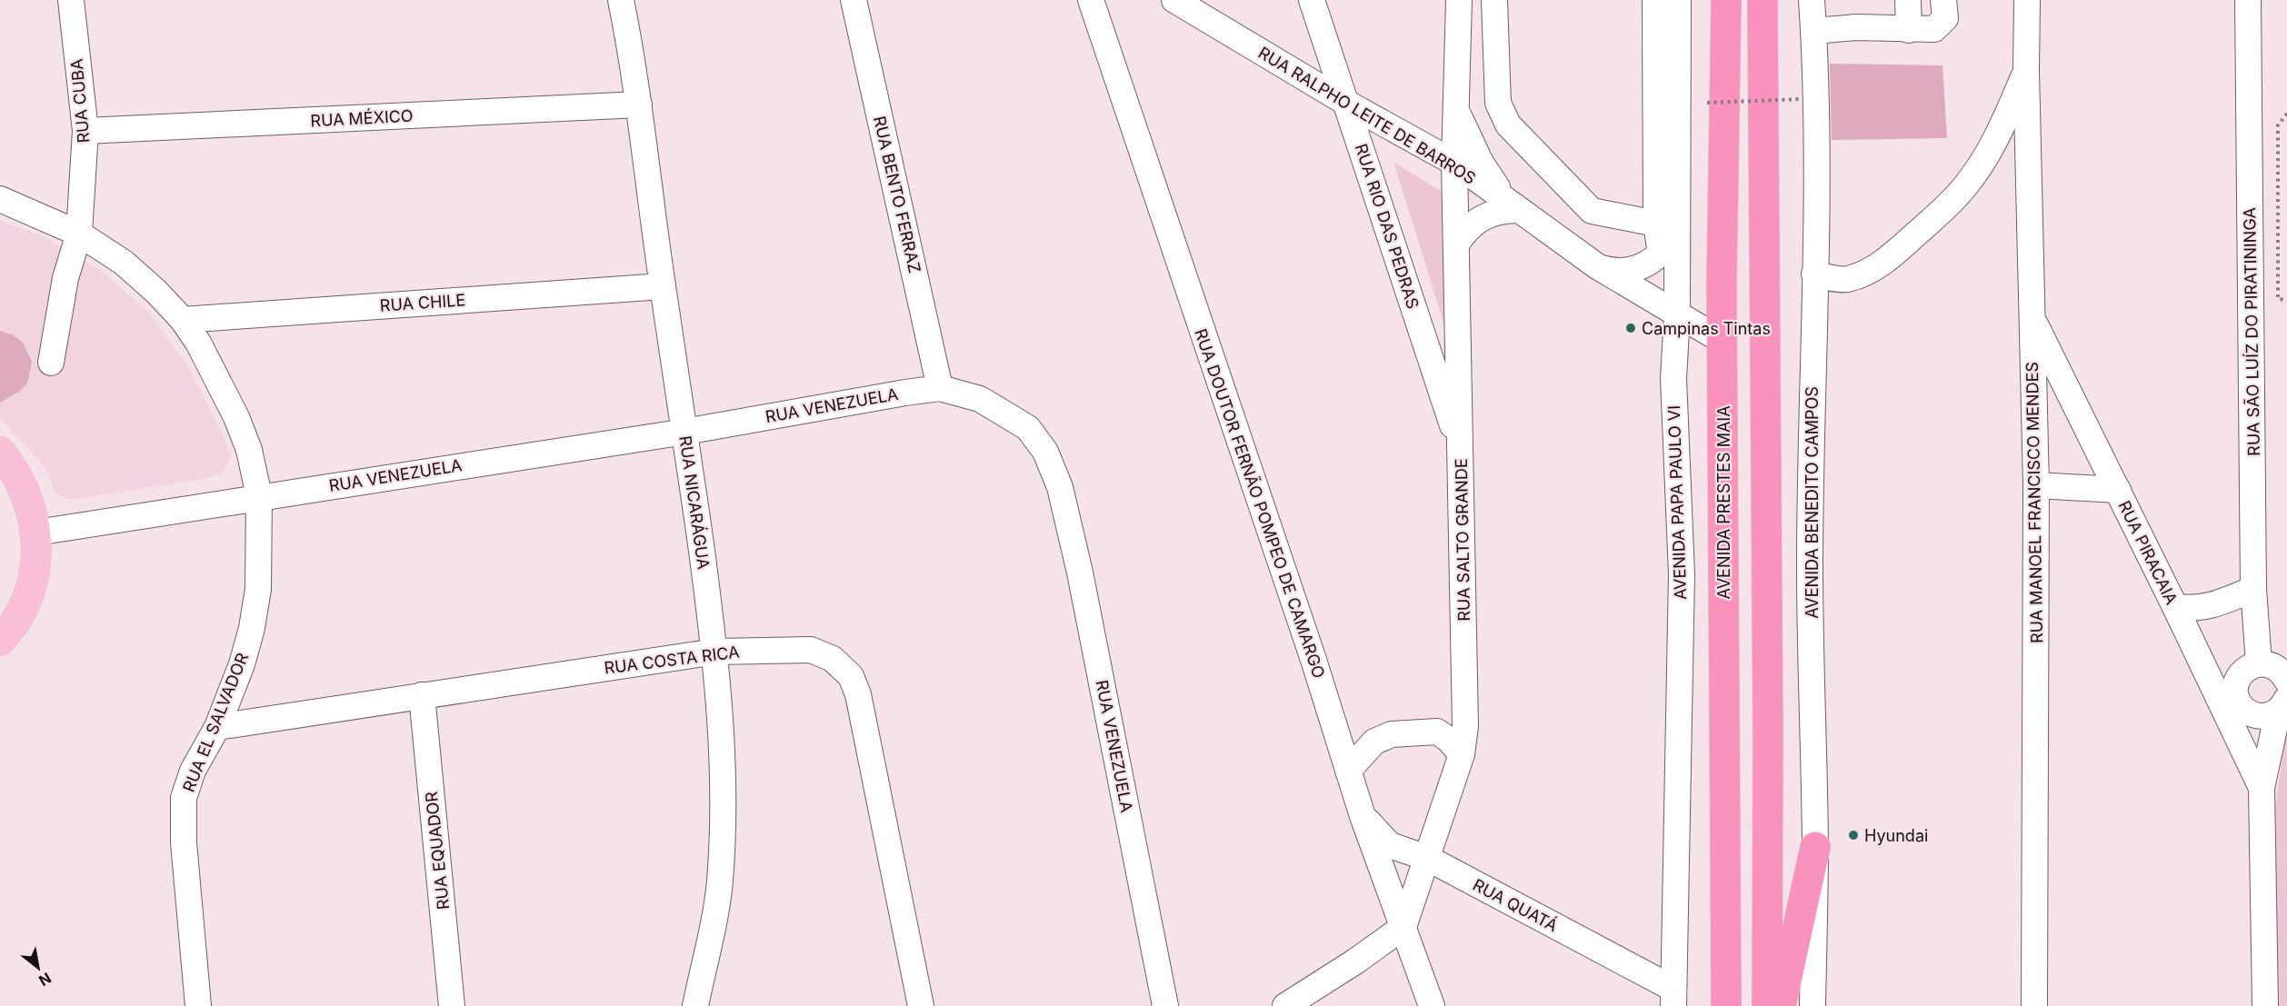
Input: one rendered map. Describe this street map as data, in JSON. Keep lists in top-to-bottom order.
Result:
{
  "streets": {
    "highway": ["AVENIDA PRESTES MAIA"],
    "street": [
      "RUA CUBA",
      "RUA RALPHO LEITE DE BARROS",
      "RUA MÉXICO",
      "RUA BENTO FERRAZ",
      "RUA RIO DAS PEDRAS",
      "RUA CHILE",
      "RUA SÃO LUÍZ DO PIRATININGA",
      "RUA VENEZUELA",
      "RUA NICARÁGUA",
      "AVENIDA PAPA PAULO VI",
      "AVENIDA BENEDITO CAMPOS",
      "RUA MANOEL FRANCISCO MENDES",
      "RUA DOUTOR FERNÃO POMPEO DE CAMARGO",
      "RUA SALTO GRANDE",
      "RUA PIRACAIA",
      "RUA COSTA RICA",
      "RUA EL SALVADOR",
      "RUA EQUADOR",
      "RUA QUATÁ"
    ]
  },
  "crossings": [
    ["RUA CUBA", "RUA MÉXICO"],
    ["RUA CUBA", "RUA EL SALVADOR"],
    ["RUA RALPHO LEITE DE BARROS", "RUA RIO DAS PEDRAS"],
    ["RUA RALPHO LEITE DE BARROS", "AVENIDA PAPA PAULO VI"],
    ["RUA RALPHO LEITE DE BARROS", "AVENIDA PRESTES MAIA"],
    ["RUA RALPHO LEITE DE BARROS", "RUA SALTO GRANDE"],
    ["RUA MÉXICO", "RUA NICARÁGUA"],
    ["RUA BENTO FERRAZ", "RUA VENEZUELA"],
    ["RUA RIO DAS PEDRAS", "RUA SALTO GRANDE"],
    ["RUA CHILE", "RUA NICARÁGUA"],
    ["RUA CHILE", "RUA EL SALVADOR"],
    ["RUA SÃO LUÍZ DO PIRATININGA", "RUA PIRACAIA"],
    ["RUA VENEZUELA", "RUA NICARÁGUA"],
    ["RUA VENEZUELA", "RUA EL SALVADOR"],
    ["RUA NICARÁGUA", "RUA COSTA RICA"],
    ["AVENIDA PAPA PAULO VI", "RUA QUATÁ"],
    ["RUA MANOEL FRANCISCO MENDES", "RUA PIRACAIA"],
    ["RUA DOUTOR FERNÃO POMPEO DE CAMARGO", "RUA SALTO GRANDE"],
    ["RUA DOUTOR FERNÃO POMPEO DE CAMARGO", "RUA QUATÁ"],
    ["RUA SALTO GRANDE", "RUA QUATÁ"],
    ["RUA COSTA RICA", "RUA EL SALVADOR"],
    ["RUA COSTA RICA", "RUA EQUADOR"]
  ],
  "places": ["Campinas Tintas", "Hyundai"],
  "north": "bottom right"
}
